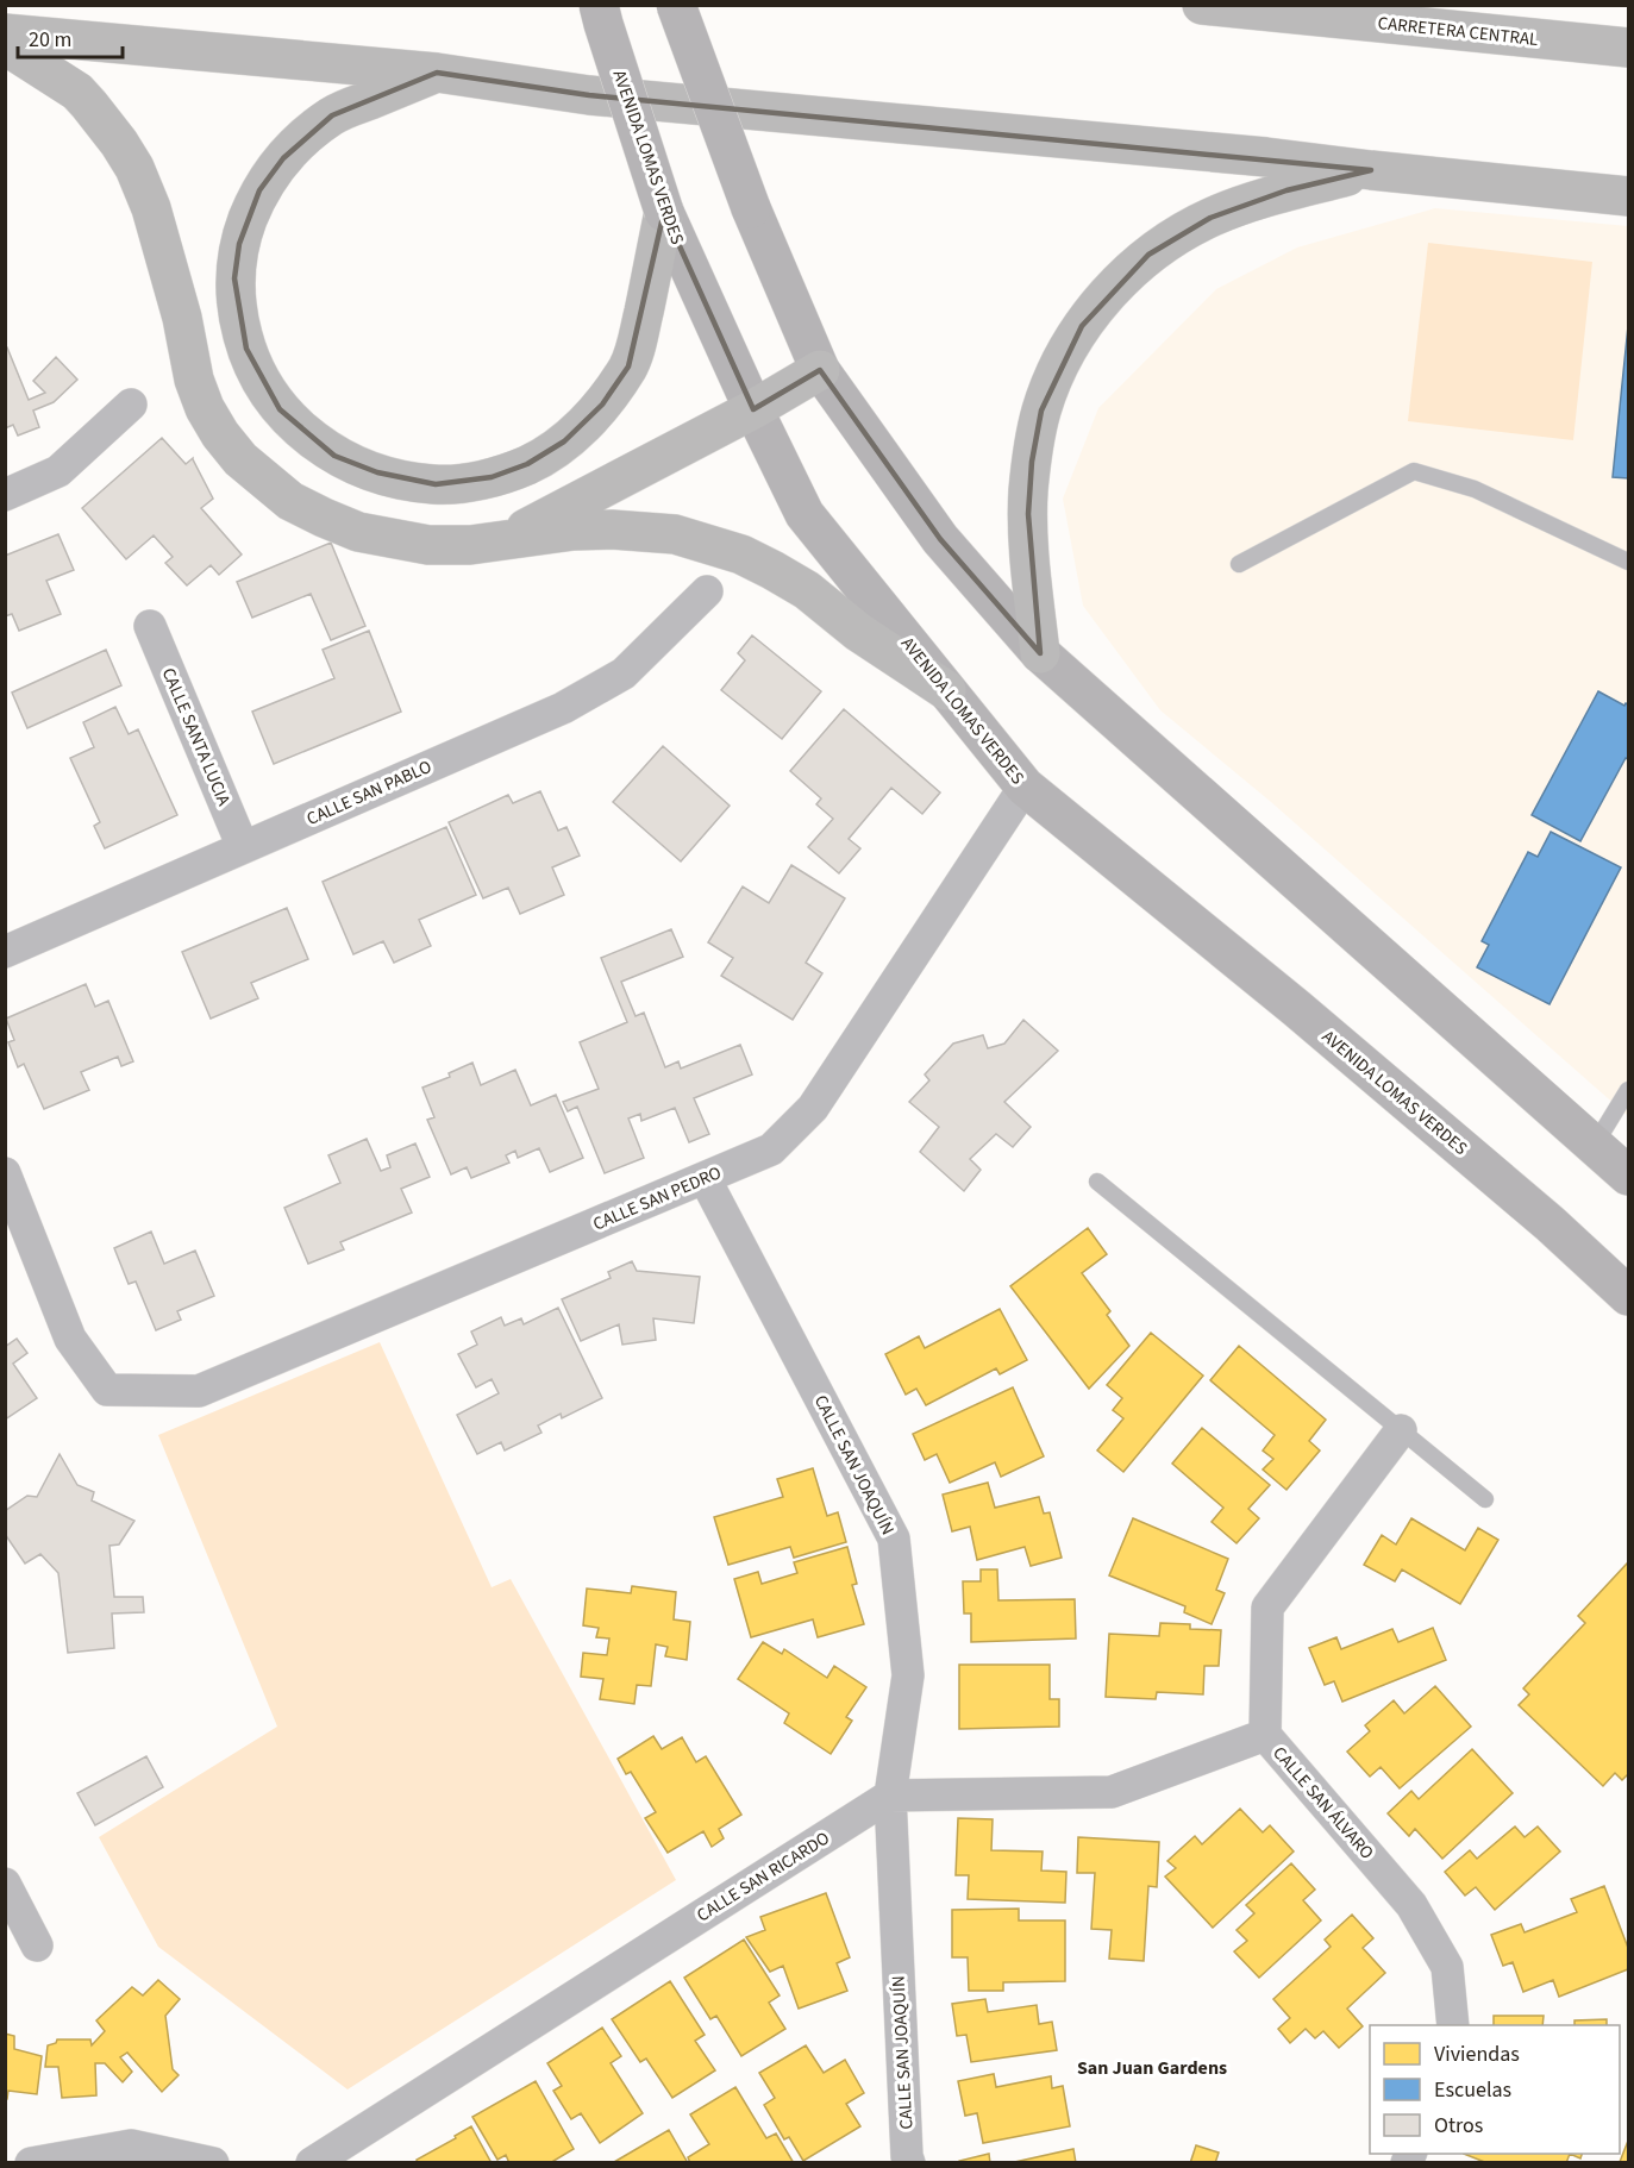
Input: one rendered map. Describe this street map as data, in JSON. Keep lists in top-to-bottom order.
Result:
{
  "streets": {
    "highway": ["CARRETERA CENTRAL"],
    "main road": ["AVENIDA LOMAS VERDES"],
    "street": [
      "CALLE SANTA LUCIA",
      "CALLE SAN PABLO",
      "CALLE SAN PEDRO",
      "CALLE SAN JOAQUÍN",
      "CALLE SAN ÁLVARO",
      "CALLE SAN RICARDO"
    ]
  },
  "crossings": [
    ["AVENIDA LOMAS VERDES", "CALLE SAN PEDRO"],
    ["CALLE SANTA LUCIA", "CALLE SAN PABLO"],
    ["CALLE SAN PEDRO", "CALLE SAN JOAQUÍN"],
    ["CALLE SAN JOAQUÍN", "CALLE SAN RICARDO"]
  ],
  "districts": ["San Juan Gardens"],
  "legend": ["Viviendas", "Escuelas", "Otros"],
  "scale_bar": "20 m"
}
